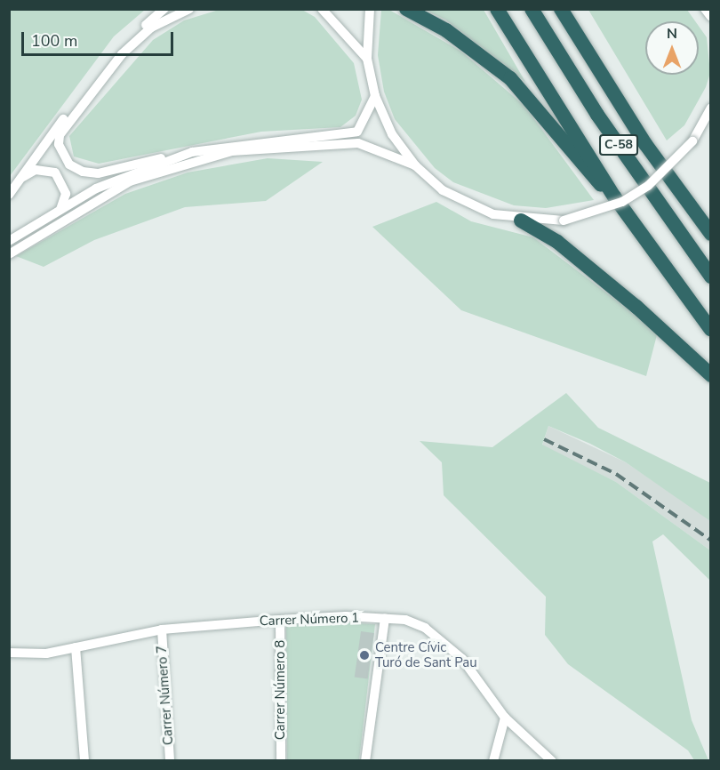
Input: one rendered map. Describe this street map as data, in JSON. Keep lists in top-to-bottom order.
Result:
{
  "streets": {
    "highway": ["C-58"],
    "street": ["Carrer Número 1", "Carrer Número 8", "Carrer Número 7"]
  },
  "crossings": [
    ["Carrer Número 1", "Carrer Número 8"],
    ["Carrer Número 1", "Carrer Número 7"]
  ],
  "places": ["Centre Cívic Turó de Sant Pau"],
  "scale_bar": "100 m",
  "north": "top"
}
